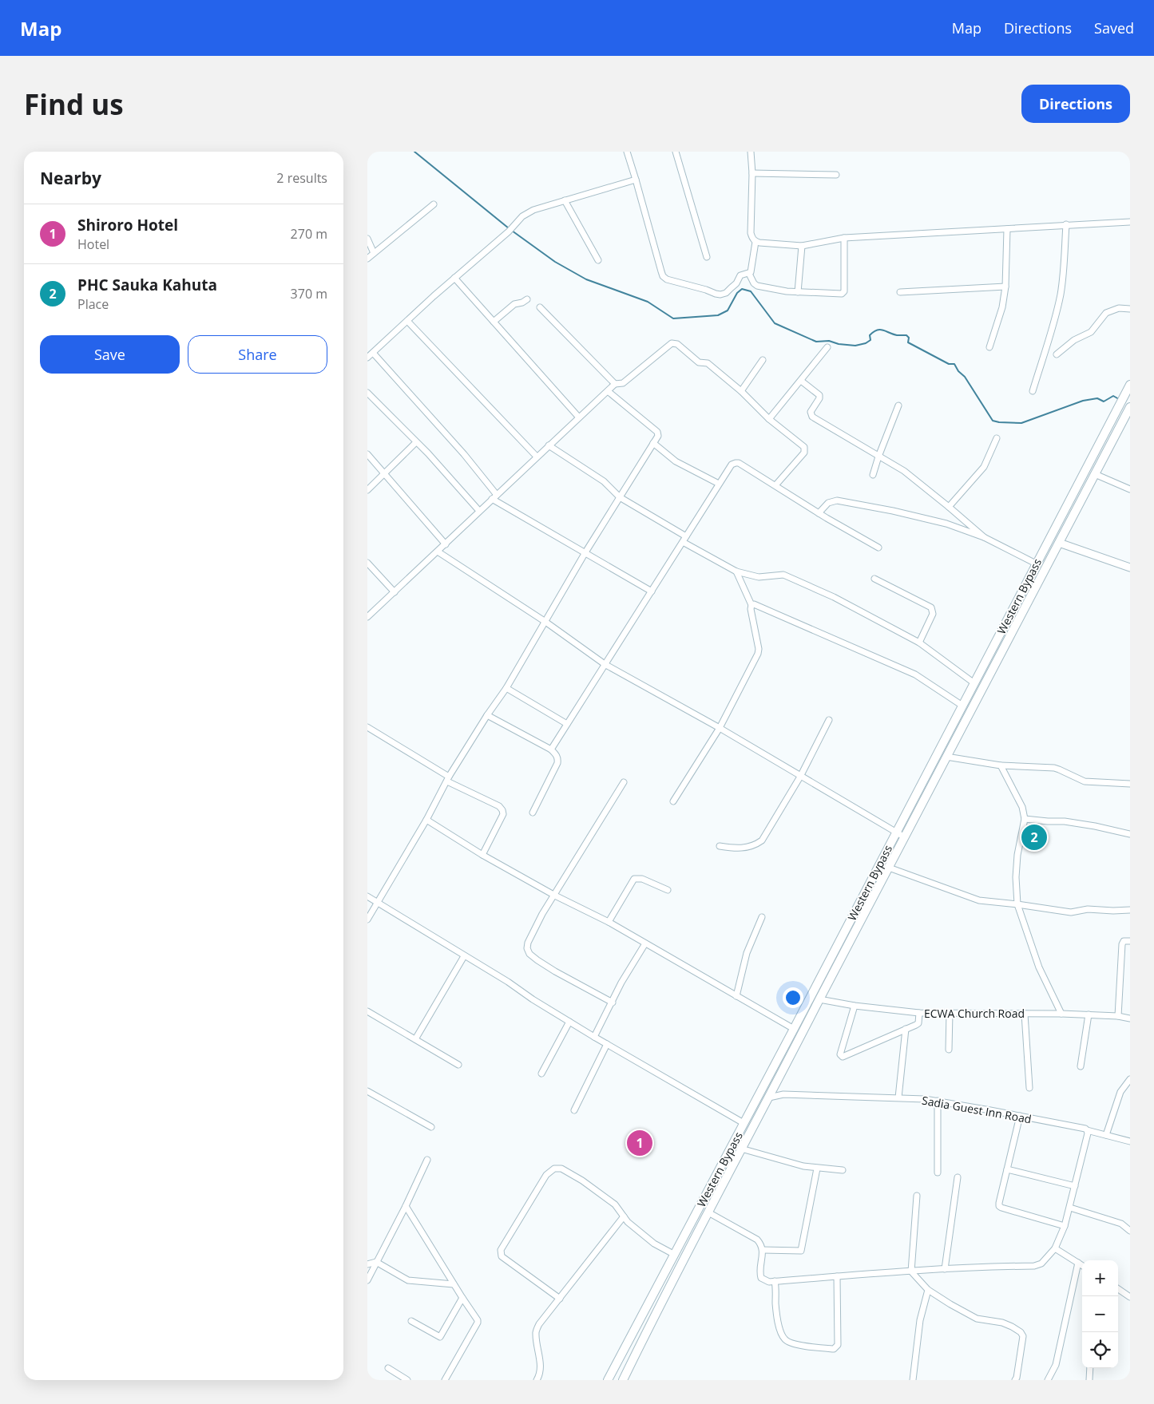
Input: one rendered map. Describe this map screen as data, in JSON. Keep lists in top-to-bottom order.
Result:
{
  "streets": {
    "main road": ["Western Bypass"],
    "street": ["ECWA Church Road", "Sadia Guest Inn Road"]
  },
  "crossings": [
    ["Western Bypass", "ECWA Church Road"],
    ["Western Bypass", "Sadia Guest Inn Road"]
  ],
  "page": {
    "header": "Map",
    "nav": ["Map", "Directions", "Saved"],
    "buttons": [
      "Directions",
      ["Save", "Share"]
    ],
    "title": "Find us",
    "heading": ["Nearby", "2 results"],
    "list": [
      {
        "mark": "1",
        "name": "Shiroro Hotel",
        "note": "Hotel",
        "value": "270 m"
      },
      {
        "mark": "2",
        "name": "PHC Sauka Kahuta",
        "note": "Place",
        "value": "370 m"
      }
    ],
    "pins": ["2", "1"],
    "map_buttons": ["+", "−"]
  }
}
